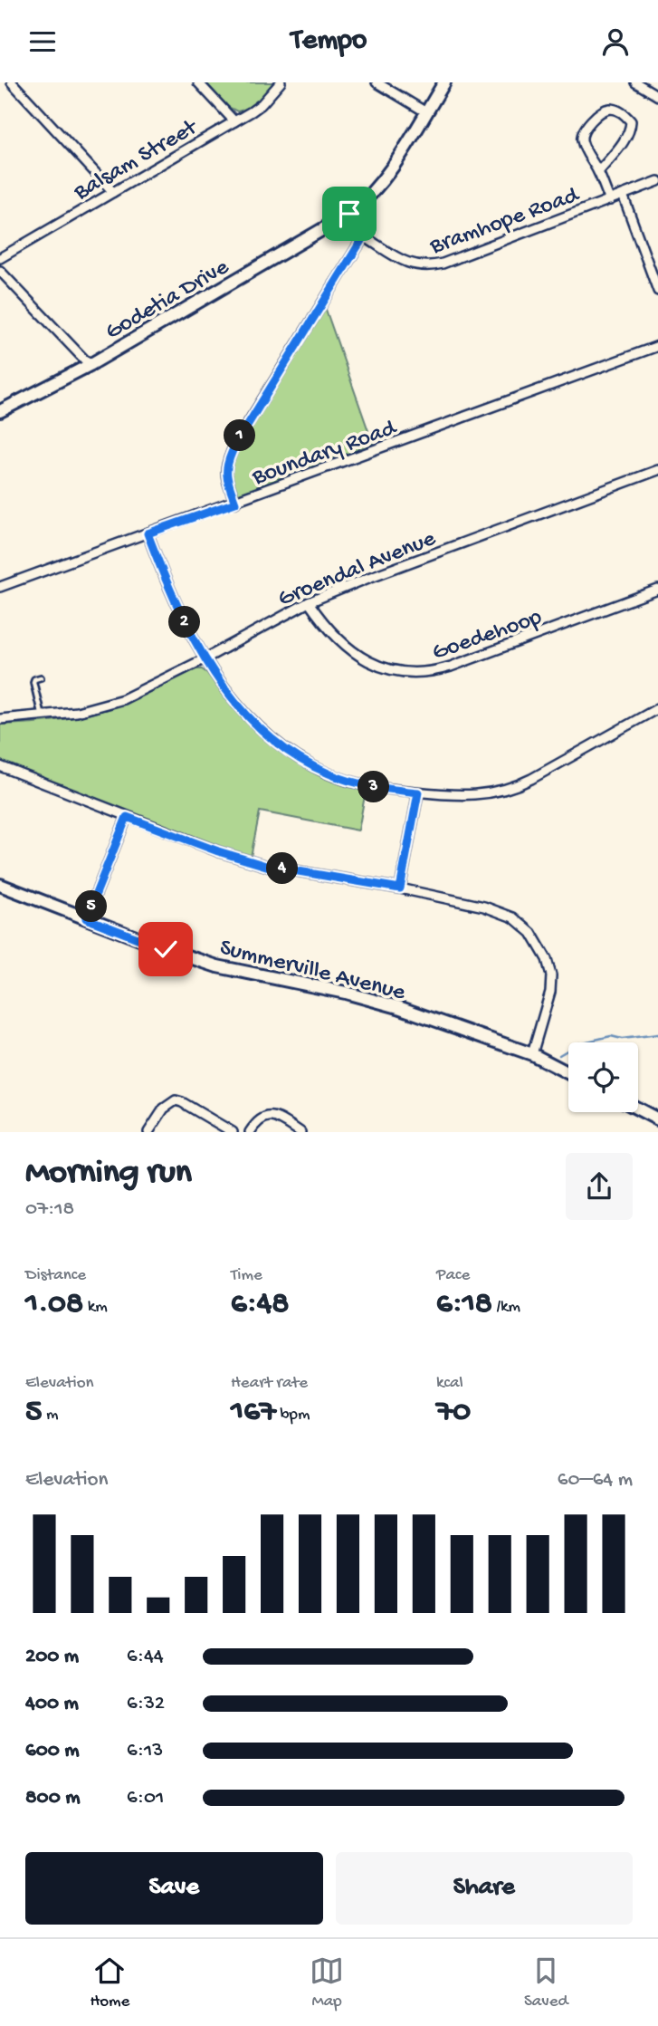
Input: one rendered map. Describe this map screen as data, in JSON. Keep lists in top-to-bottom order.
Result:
{
  "streets": {
    "street": [
      "Balsam Street",
      "Bramhope Road",
      "Godetia Drive",
      "Boundary Road",
      "Groendal Avenue",
      "Goedehoop",
      "Summerville Avenue"
    ]
  },
  "crossings": [
    ["Groendal Avenue", "Goedehoop"]
  ],
  "page": {
    "header": "Tempo",
    "pins": [
      "1",
      "2",
      "3",
      "4",
      "5"
    ],
    "heading": ["Morning run", "07:18"],
    "stats": [
      ["Distance", "1.08 km"],
      ["Time", "6:48"],
      ["Pace", "6:18 /km"],
      ["Elevation", "5 m"],
      ["Heart rate", "167 bpm"],
      ["kcal", "70"]
    ],
    "chart": ["Elevation", "60–64 m"],
    "list": [
      {
        "name": "200 m",
        "note": "6:44"
      },
      {
        "name": "400 m",
        "note": "6:32"
      },
      {
        "name": "600 m",
        "note": "6:13"
      },
      {
        "name": "800 m",
        "note": "6:01"
      }
    ],
    "buttons": ["Save", "Share"],
    "tabs": ["Home", "Map", "Saved"]
  }
}
